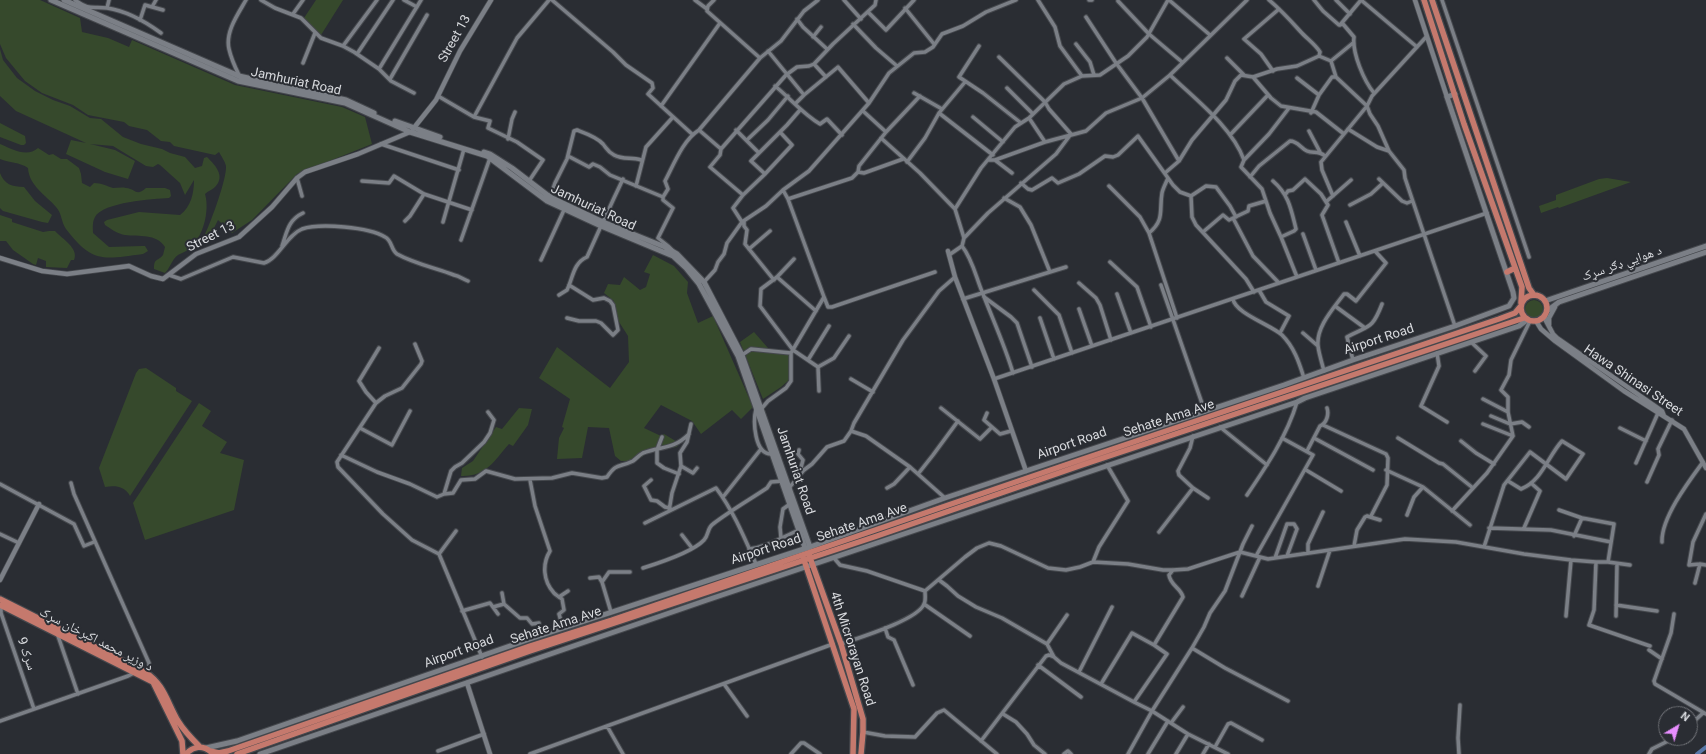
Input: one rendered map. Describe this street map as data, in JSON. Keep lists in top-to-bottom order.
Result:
{
  "streets": {
    "main road": [
      "Jamhuriat Road",
      "د هوايي ډګر سړک",
      "Airport Road",
      "Sehate Ama Ave",
      "د وزیر محمد اکبرخان سړک",
      "4th Microrayan Road"
    ],
    "street": ["Street 13", "Hawa Shinasi Street", "سرک 9"]
  },
  "crossings": [
    ["Street 13", "Jamhuriat Road"],
    ["Jamhuriat Road", "Airport Road"],
    ["Jamhuriat Road", "Sehate Ama Ave"],
    ["Jamhuriat Road", "4th Microrayan Road"],
    ["د هوايي ډګر سړک", "Airport Road"],
    ["د هوايي ډګر سړک", "Hawa Shinasi Street"],
    ["د هوايي ډګر سړک", "Sehate Ama Ave"],
    ["Airport Road", "Hawa Shinasi Street"],
    ["Airport Road", "Sehate Ama Ave"],
    ["Airport Road", "4th Microrayan Road"],
    ["Hawa Shinasi Street", "Sehate Ama Ave"],
    ["Sehate Ama Ave", "4th Microrayan Road"],
    ["د وزیر محمد اکبرخان سړک", "سرک 9"]
  ],
  "north": "top right"
}
